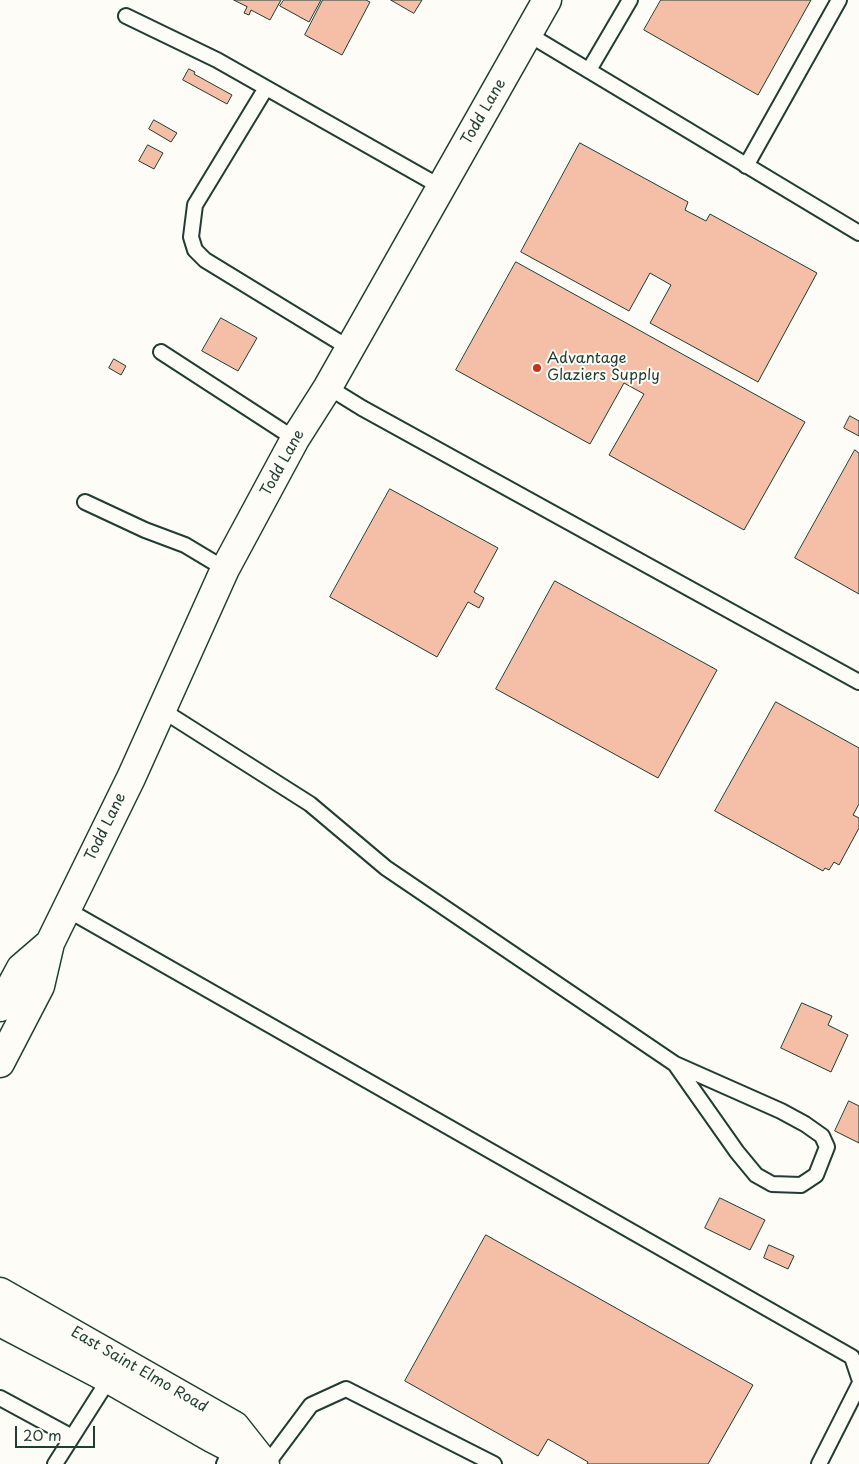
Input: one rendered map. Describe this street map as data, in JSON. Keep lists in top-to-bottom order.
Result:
{
  "streets": {
    "street": ["Todd Lane", "East Saint Elmo Road"]
  },
  "places": ["Advantage Glaziers Supply"],
  "scale_bar": "20 m"
}
